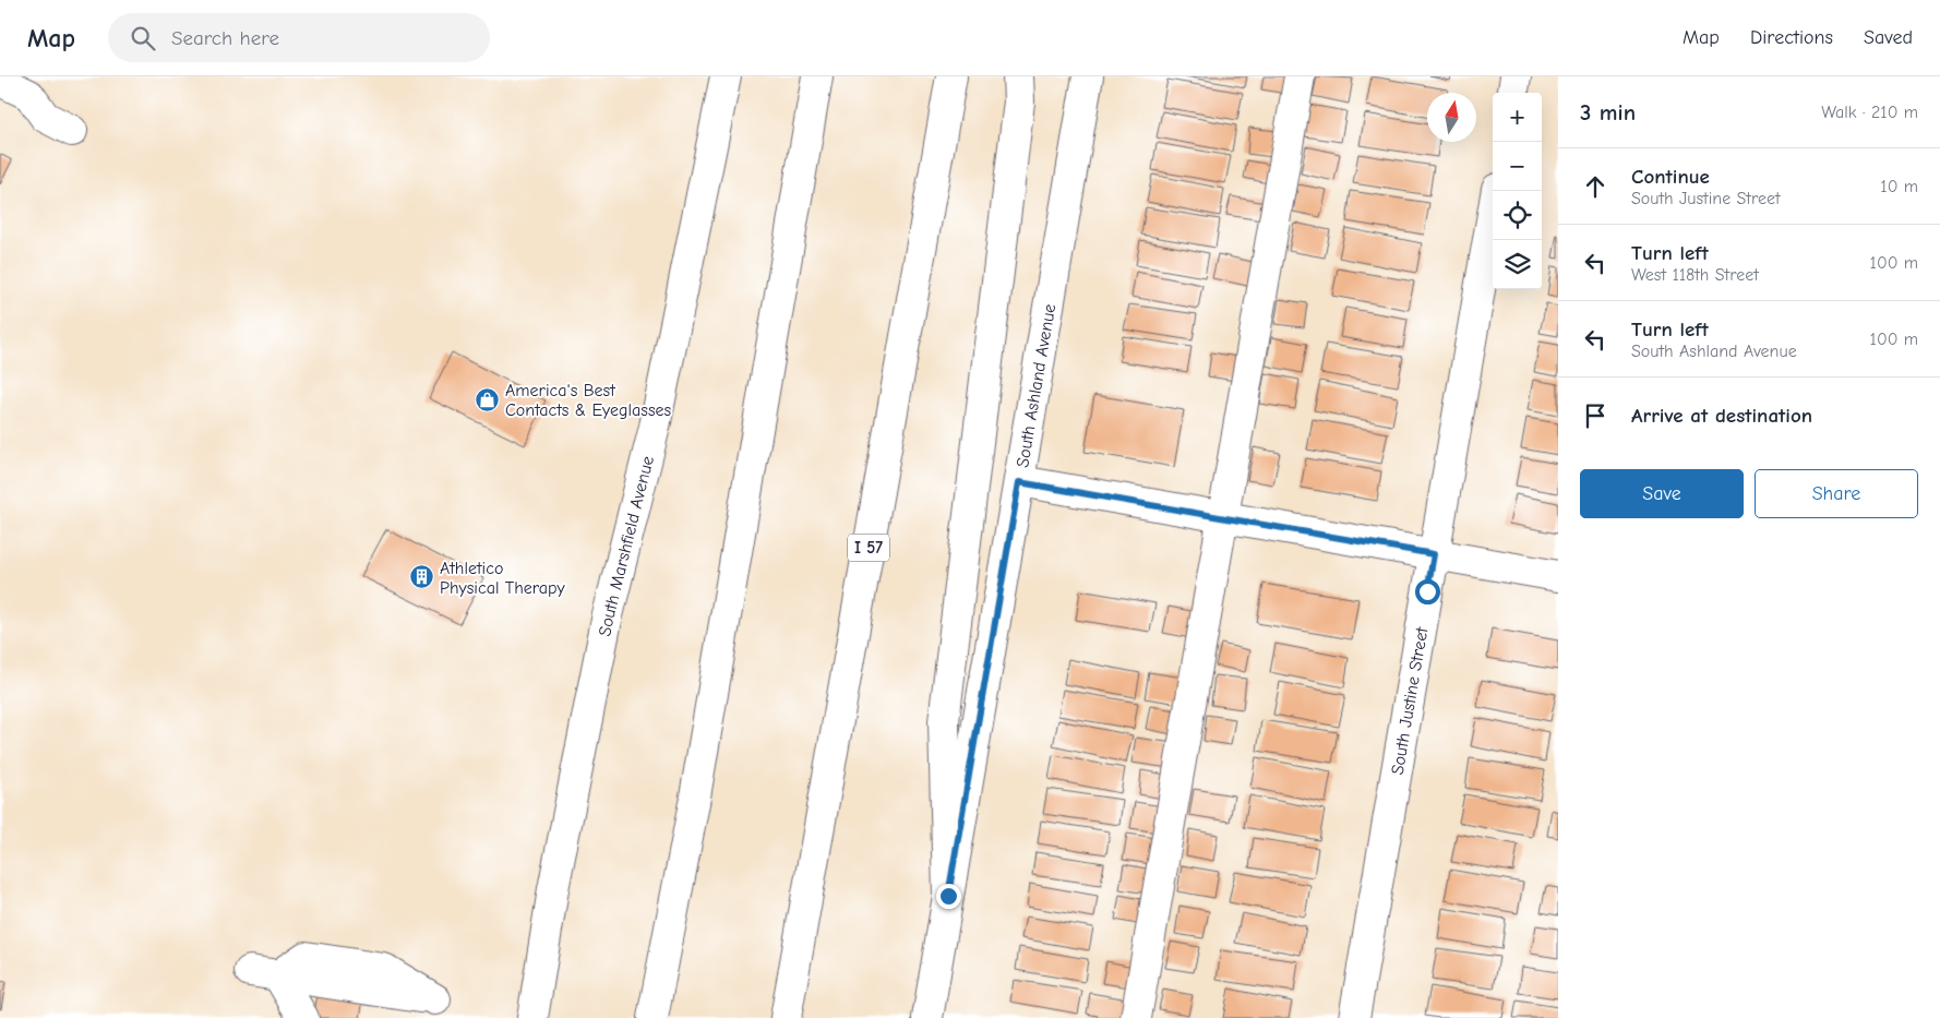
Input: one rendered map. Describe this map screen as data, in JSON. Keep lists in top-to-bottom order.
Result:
{
  "streets": {
    "main road": [
      "South Ashland Avenue",
      "South Marshfield Avenue",
      "I 57",
      "South Justine Street"
    ]
  },
  "places": {
    "shop": ["America's Best Contacts & Eyeglasses"],
    "building": ["Athletico Physical Therapy"]
  },
  "north": "top",
  "page": {
    "header": "Map",
    "search": "Search here",
    "nav": ["Map", "Directions", "Saved"],
    "heading": ["3 min", "Walk · 210 m"],
    "map_buttons": ["+", "−"],
    "list": [
      ["Continue", "South Justine Street", "10 m"],
      ["Turn left", "West 118th Street", "100 m"],
      ["Turn left", "South Ashland Avenue", "100 m"],
      "Arrive at destination"
    ],
    "buttons": ["Save", "Share"]
  }
}
